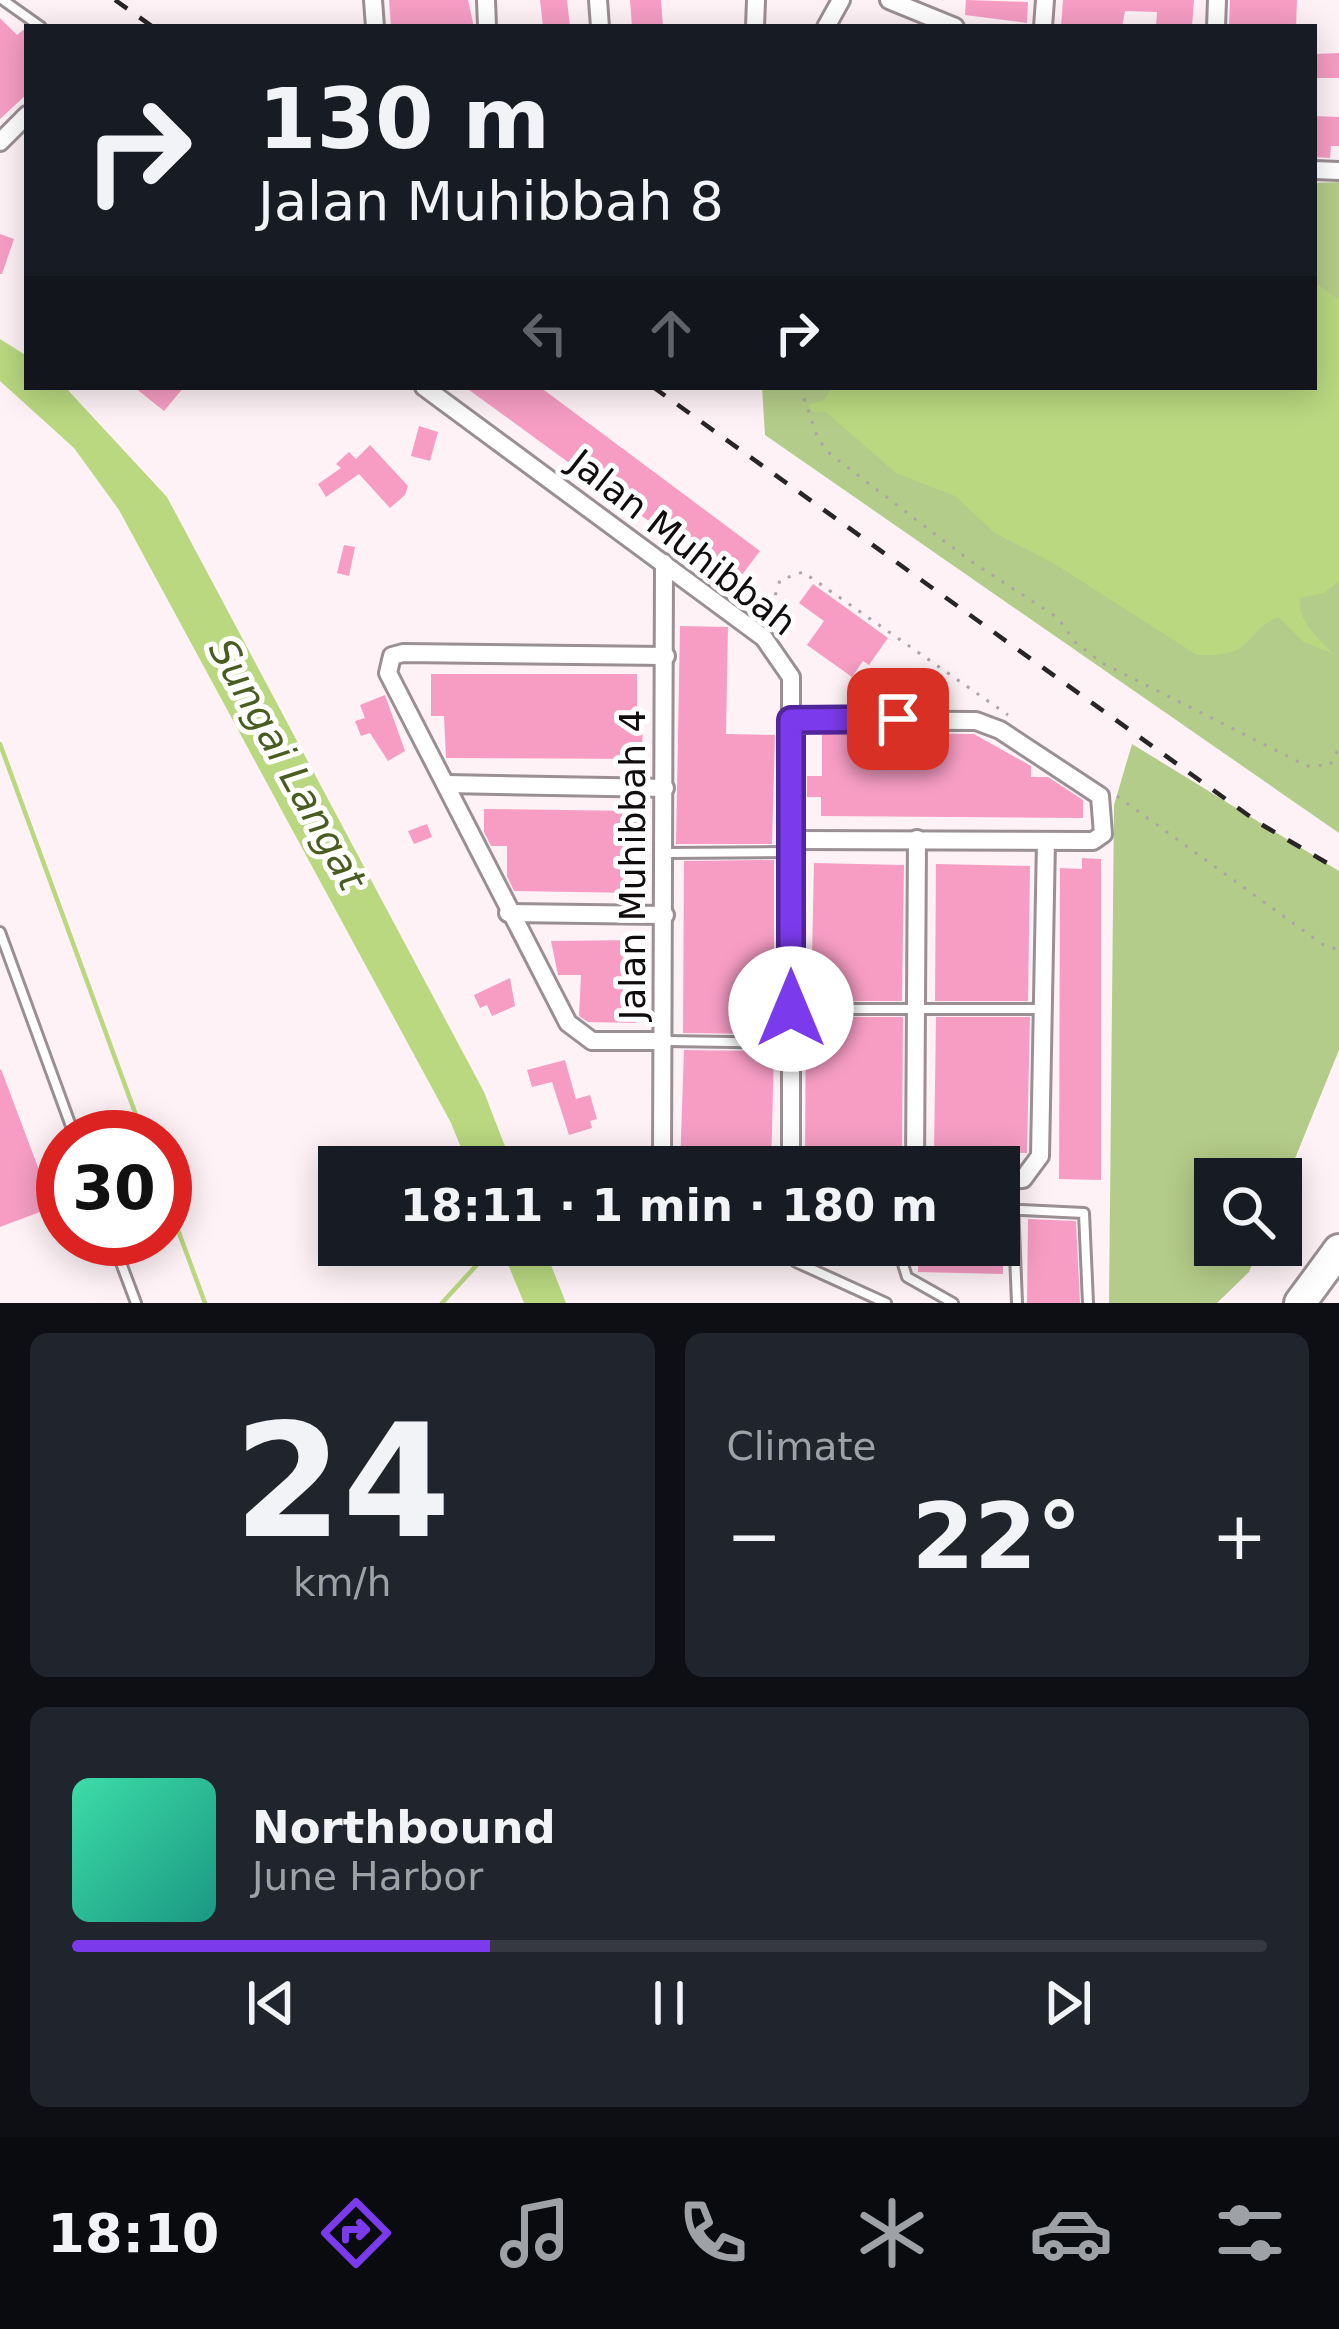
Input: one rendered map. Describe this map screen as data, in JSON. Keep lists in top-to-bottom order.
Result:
{
  "streets": {
    "street": ["Jalan Muhibbah", "Jalan Muhibbah 4"]
  },
  "crossings": [
    ["Jalan Muhibbah", "Jalan Muhibbah 4"]
  ],
  "water": ["Sungai Langat"],
  "page": {
    "turn": ["130 m", "Jalan Muhibbah 8"],
    "limit": "30",
    "trip": "18:11 · 1 min · 180 m",
    "tile": [
      ["24", "km/h"],
      "Climate"
    ],
    "heat": ["−", "22°", "+"],
    "song": ["Northbound", "June Harbor"],
    "tabs": "18:10"
  }
}
